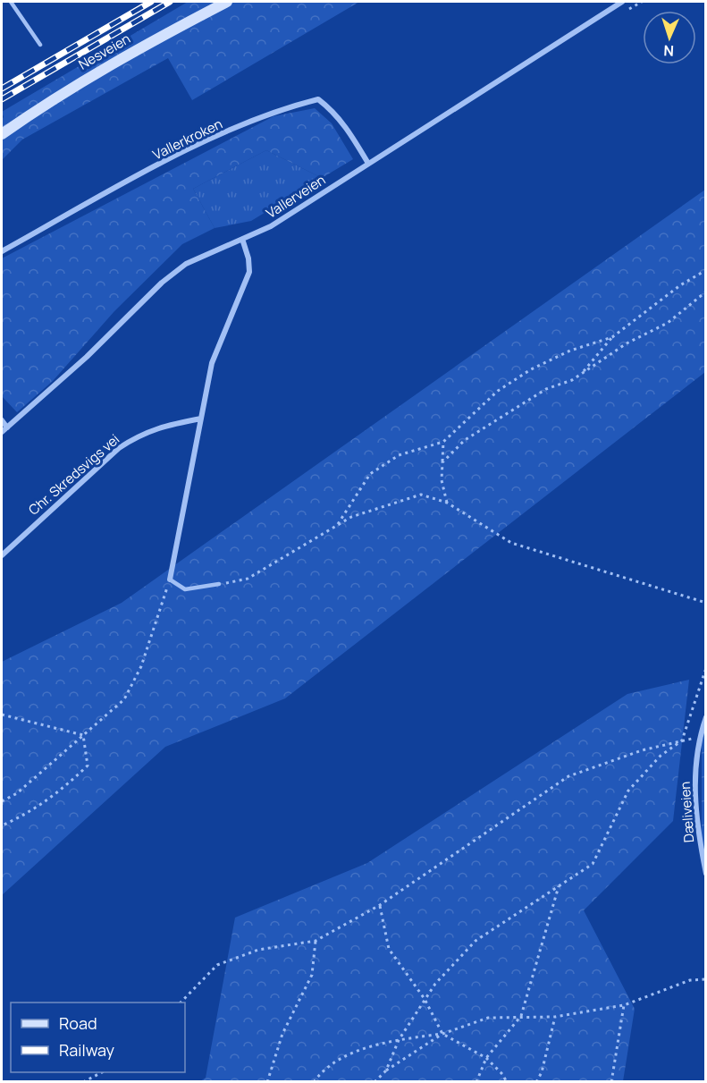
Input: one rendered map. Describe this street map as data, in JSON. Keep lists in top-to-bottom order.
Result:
{
  "streets": {
    "street": [
      "Nesveien",
      "Vallerkroken",
      "Vallerveien",
      "Chr. Skredsvigs vei",
      "Dæliveien"
    ]
  },
  "crossings": [
    ["Vallerkroken", "Vallerveien"]
  ],
  "legend": ["Road", "Railway"],
  "north": "bottom"
}
